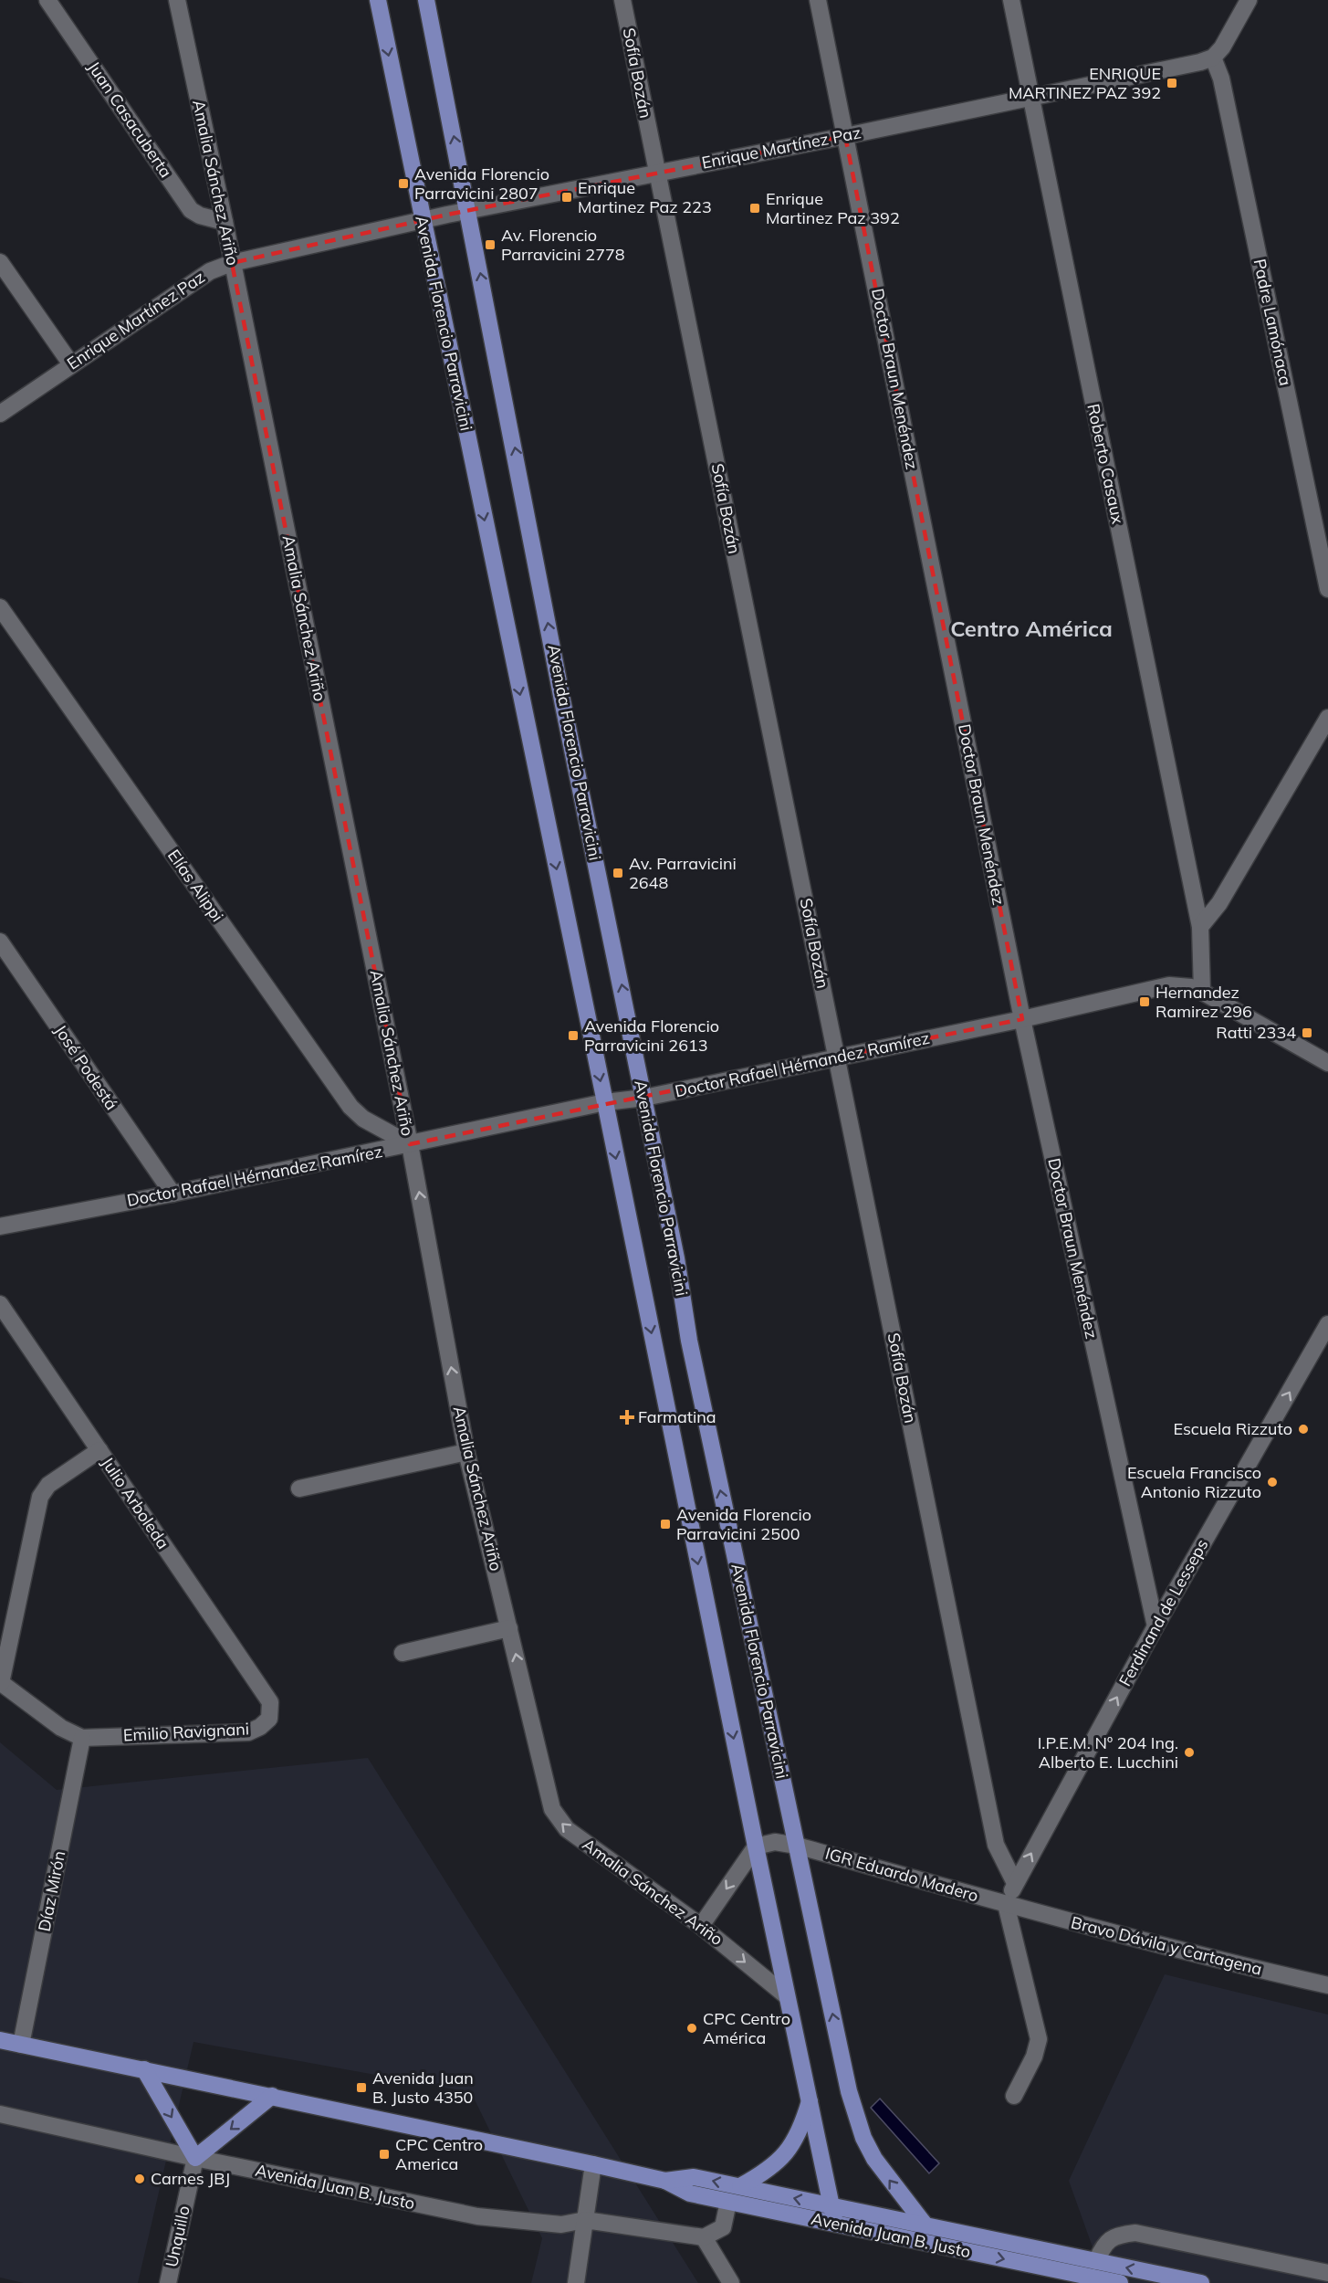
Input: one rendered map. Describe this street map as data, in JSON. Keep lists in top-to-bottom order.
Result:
{
  "streets": {
    "main road": ["Avenida Florencio Parravicini", "Avenida Juan B. Justo"],
    "street": [
      "Sofía Bozán",
      "Juan Casacuberta",
      "Enrique Martínez Paz",
      "Amalia Sánchez Ariño",
      "Padre Lamónaca",
      "Doctor Braun Menéndez",
      "Roberto Casaux",
      "Elías Alippi",
      "Doctor Rafael Hérnandez Ramírez",
      "José Podestá",
      "Julio Arboleda",
      "Ferdinand de Lesseps",
      "Emilio Ravignani",
      "IGR Eduardo Madero",
      "Díaz Mirón",
      "Bravo Dávila y Cartagena",
      "Unquillo"
    ]
  },
  "crossings": [
    ["Sofía Bozán", "Enrique Martínez Paz"],
    ["Sofía Bozán", "Doctor Rafael Hérnandez Ramírez"],
    ["Sofía Bozán", "Ferdinand de Lesseps"],
    ["Juan Casacuberta", "Amalia Sánchez Ariño"],
    ["Enrique Martínez Paz", "Amalia Sánchez Ariño"],
    ["Enrique Martínez Paz", "Padre Lamónaca"],
    ["Enrique Martínez Paz", "Avenida Florencio Parravicini"],
    ["Enrique Martínez Paz", "Doctor Braun Menéndez"],
    ["Enrique Martínez Paz", "Roberto Casaux"],
    ["Amalia Sánchez Ariño", "Avenida Florencio Parravicini"],
    ["Amalia Sánchez Ariño", "Elías Alippi"],
    ["Amalia Sánchez Ariño", "Doctor Rafael Hérnandez Ramírez"],
    ["Avenida Florencio Parravicini", "Doctor Rafael Hérnandez Ramírez"],
    ["Avenida Florencio Parravicini", "IGR Eduardo Madero"],
    ["Avenida Florencio Parravicini", "Avenida Juan B. Justo"],
    ["Doctor Braun Menéndez", "Doctor Rafael Hérnandez Ramírez"],
    ["Doctor Braun Menéndez", "Ferdinand de Lesseps"],
    ["Elías Alippi", "Doctor Rafael Hérnandez Ramírez"],
    ["Doctor Rafael Hérnandez Ramírez", "José Podestá"],
    ["Julio Arboleda", "Emilio Ravignani"],
    ["Ferdinand de Lesseps", "IGR Eduardo Madero"],
    ["Ferdinand de Lesseps", "Bravo Dávila y Cartagena"],
    ["Emilio Ravignani", "Díaz Mirón"],
    ["IGR Eduardo Madero", "Bravo Dávila y Cartagena"],
    ["Díaz Mirón", "Avenida Juan B. Justo"],
    ["Avenida Juan B. Justo", "Unquillo"]
  ],
  "one_way": ["Ferdinand de Lesseps"],
  "districts": ["Centro América"],
  "places": {
    "transit": [
      "ENRIQUE MARTINEZ PAZ 392",
      "Avenida Florencio Parravicini 2807",
      "Enrique Martinez Paz 223",
      "Enrique Martinez Paz 392",
      "Av. Florencio Parravicini 2778",
      "Av. Parravicini 2648",
      "Hernandez Ramirez 296",
      "Ratti 2334",
      "Avenida Florencio Parravicini 2613",
      "Avenida Florencio Parravicini 2500",
      "Avenida Juan B. Justo 4350",
      "CPC Centro America"
    ],
    "health": ["Farmatina"],
    "other": [
      "Escuela Rizzuto",
      "Escuela Francisco Antonio Rizzuto",
      "I.P.E.M. Nº 204 Ing. Alberto E. Lucchini",
      "CPC Centro América",
      "Carnes JBJ"
    ]
  }
}
